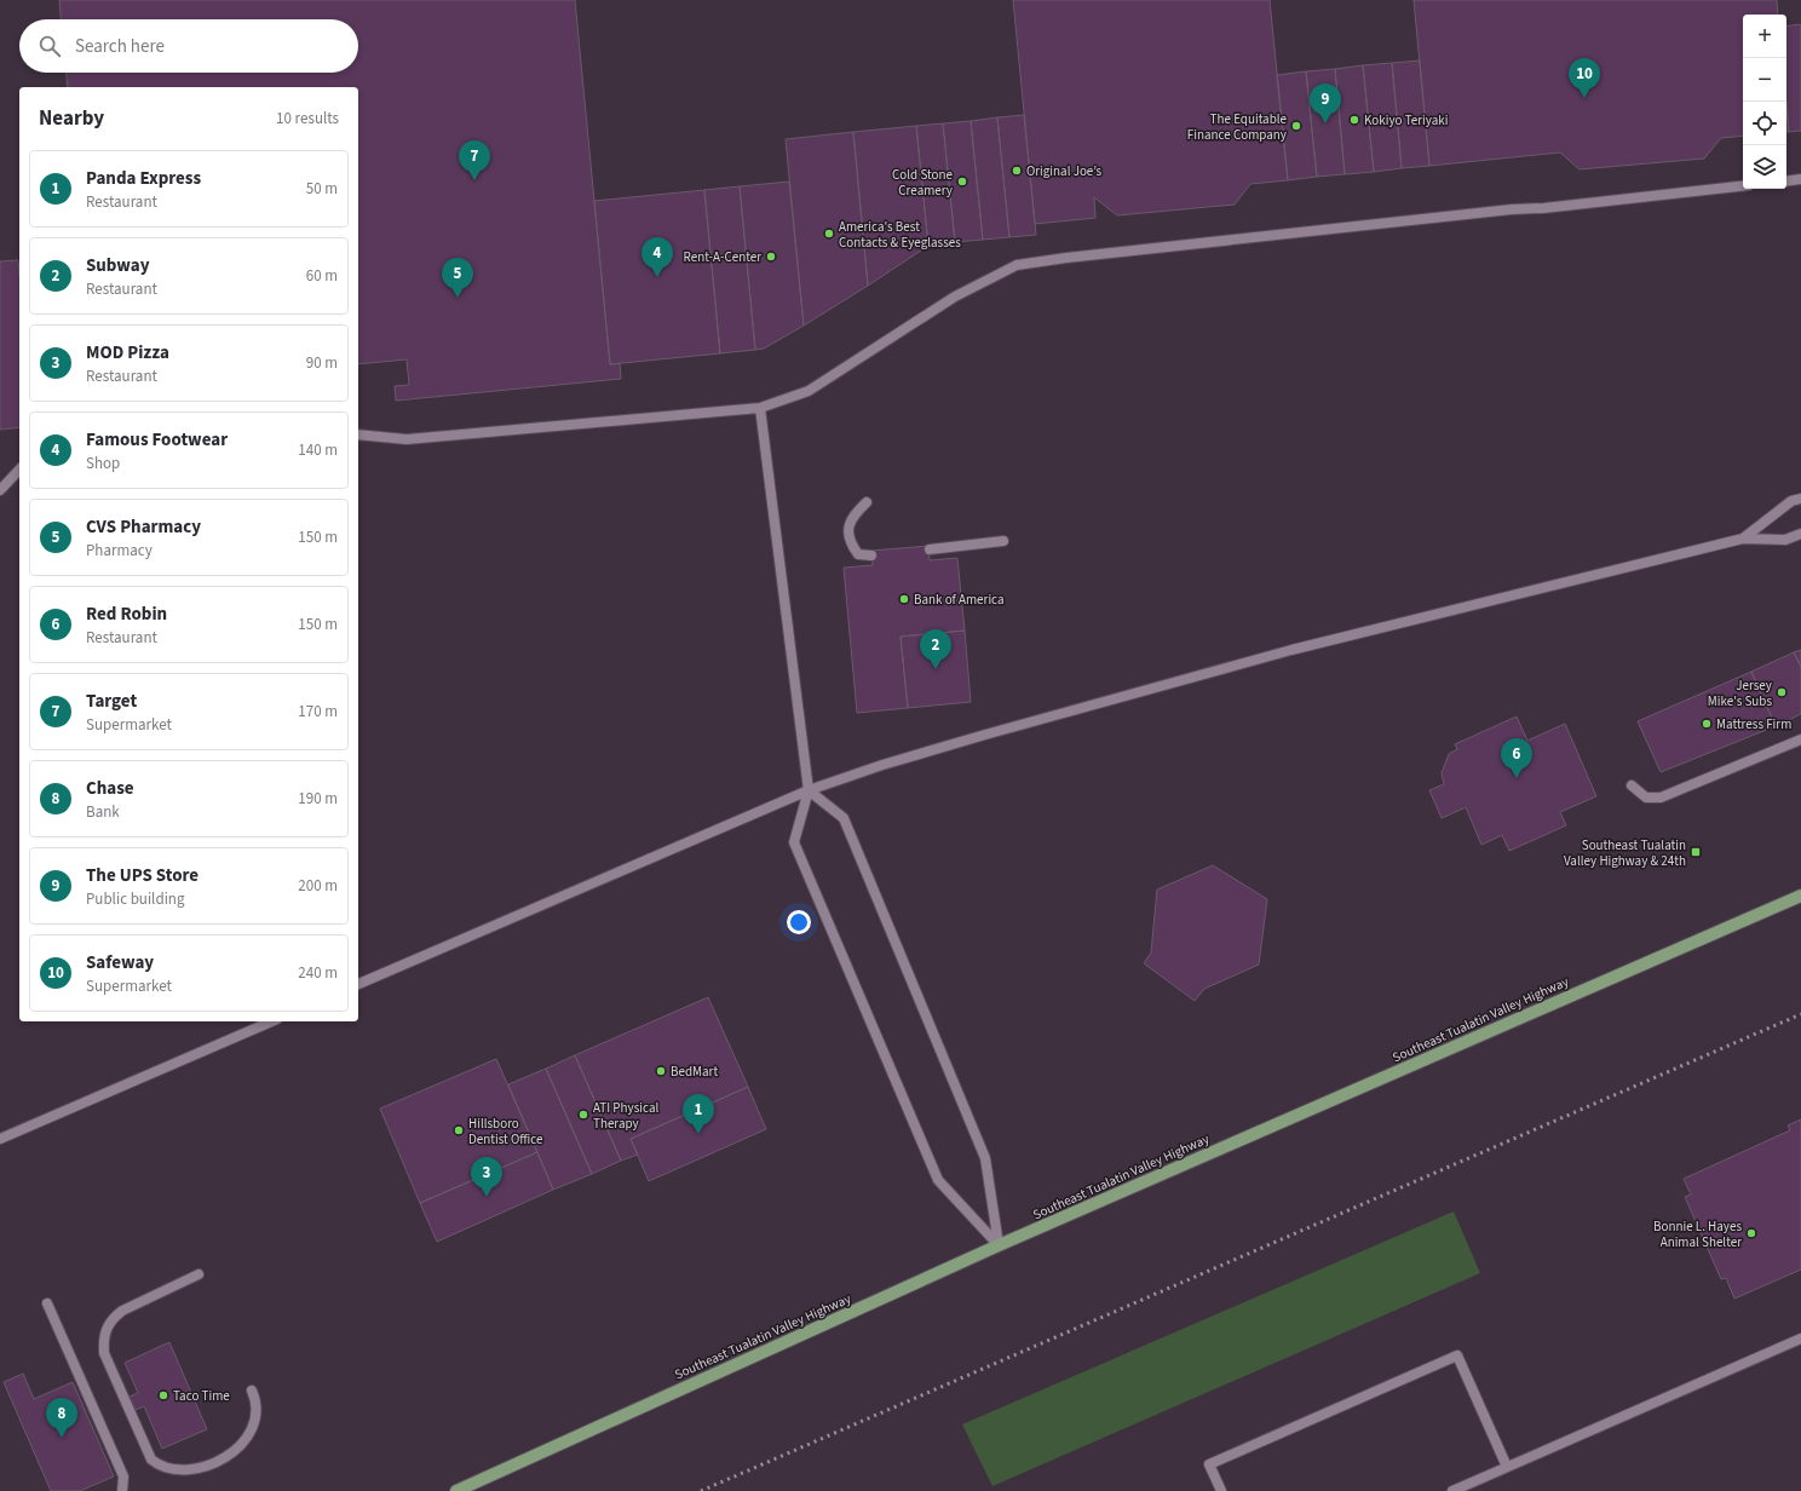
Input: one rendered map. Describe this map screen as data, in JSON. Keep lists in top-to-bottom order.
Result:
{
  "streets": {
    "main road": ["Southeast Tualatin Valley Highway"]
  },
  "places": {
    "other": [
      "Kokiyo Teriyaki",
      "The Equitable Finance Company",
      "Original Joe’s",
      "Cold Stone Creamery",
      "America's Best Contacts & Eyeglasses",
      "Rent-A-Center",
      "Bank of America",
      "Jersey Mike's Subs",
      "Mattress Firm",
      "BedMart",
      "ATI Physical Therapy",
      "Hillsboro Dentist Office",
      "Bonnie L. Hayes Animal Shelter",
      "Taco Time"
    ],
    "transit": ["Southeast Tualatin Valley Highway & 24th"]
  },
  "page": {
    "map_buttons": ["+", "−"],
    "search": "Search here",
    "pins": [
      "10",
      "9",
      "7",
      "4",
      "5",
      "2",
      "6",
      "1",
      "3",
      "8"
    ],
    "heading": ["Nearby", "10 results"],
    "list": [
      {
        "mark": "1",
        "name": "Panda Express",
        "note": "Restaurant",
        "value": "50 m"
      },
      {
        "mark": "2",
        "name": "Subway",
        "note": "Restaurant",
        "value": "60 m"
      },
      {
        "mark": "3",
        "name": "MOD Pizza",
        "note": "Restaurant",
        "value": "90 m"
      },
      {
        "mark": "4",
        "name": "Famous Footwear",
        "note": "Shop",
        "value": "140 m"
      },
      {
        "mark": "5",
        "name": "CVS Pharmacy",
        "note": "Pharmacy",
        "value": "150 m"
      },
      {
        "mark": "6",
        "name": "Red Robin",
        "note": "Restaurant",
        "value": "150 m"
      },
      {
        "mark": "7",
        "name": "Target",
        "note": "Supermarket",
        "value": "170 m"
      },
      {
        "mark": "8",
        "name": "Chase",
        "note": "Bank",
        "value": "190 m"
      },
      {
        "mark": "9",
        "name": "The UPS Store",
        "note": "Public building",
        "value": "200 m"
      },
      {
        "mark": "10",
        "name": "Safeway",
        "note": "Supermarket",
        "value": "240 m"
      }
    ]
  }
}
